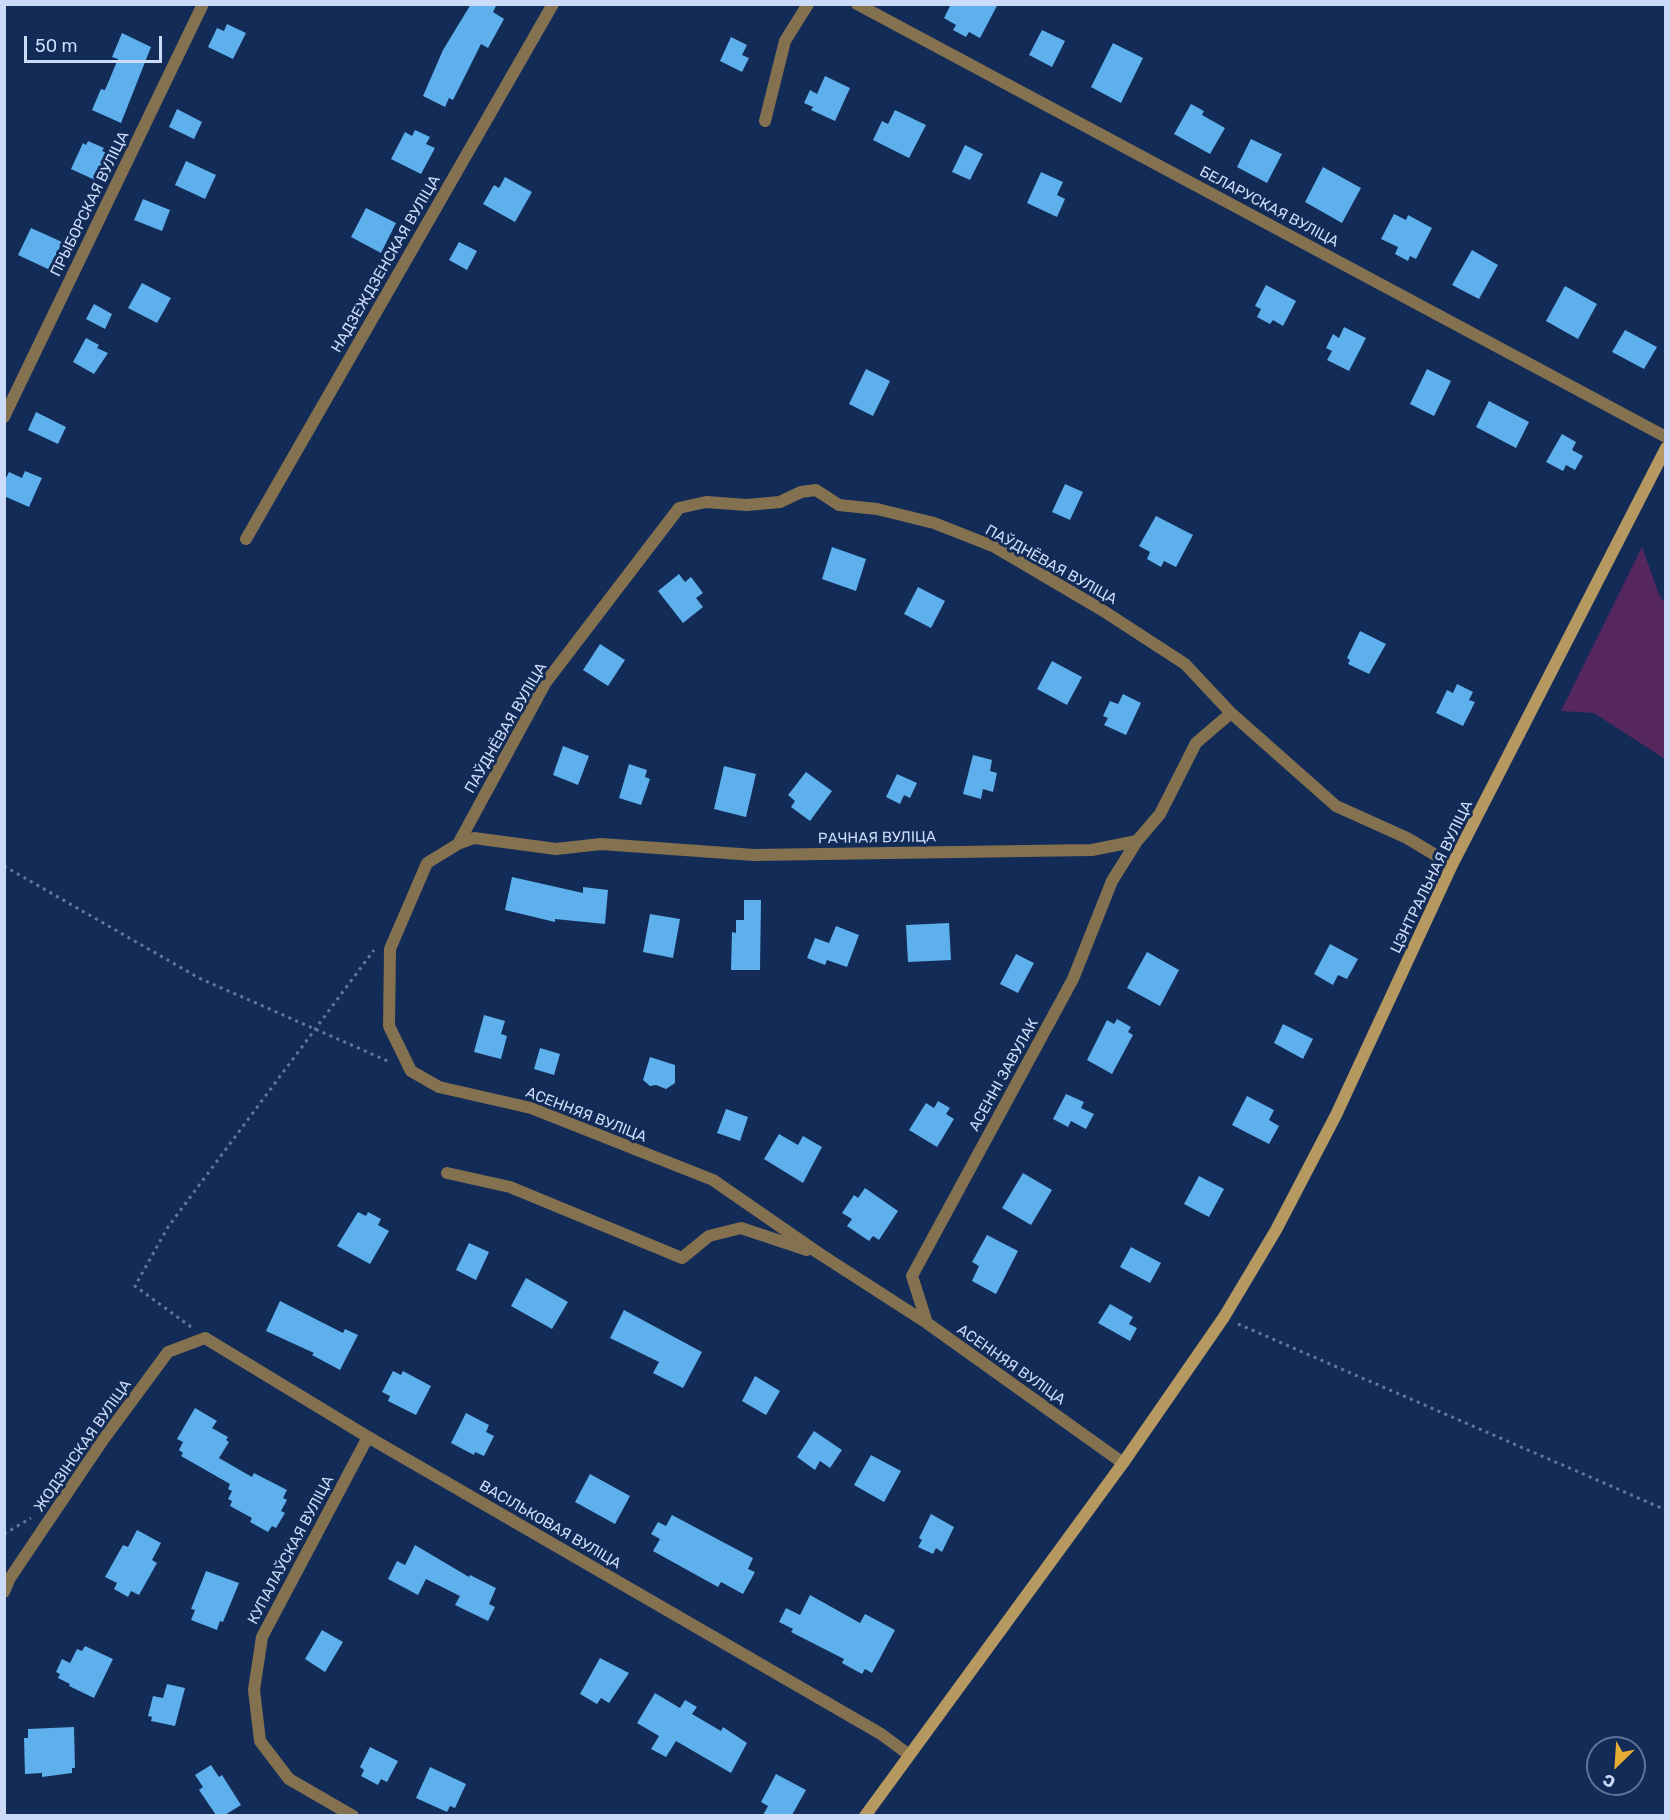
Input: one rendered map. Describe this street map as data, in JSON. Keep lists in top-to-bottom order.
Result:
{
  "streets": {
    "street": [
      "ПРЫБОРСКАЯ ВУЛІЦА",
      "БЕЛАРУСКАЯ ВУЛІЦА",
      "НАДЗЕЖДЗЕНСКАЯ ВУЛІЦА",
      "ПАЎДНЁВАЯ ВУЛІЦА",
      "РАЧНАЯ ВУЛІЦА",
      "ЦЭНТРАЛЬНАЯ ВУЛІЦА",
      "АСЕННІ ЗАВУЛАК",
      "АСЕННЯЯ ВУЛІЦА",
      "ЖОДЗІНСКАЯ ВУЛІЦА",
      "ВАСІЛЬКОВАЯ ВУЛІЦА",
      "КУПАЛАЎСКАЯ ВУЛІЦА"
    ]
  },
  "crossings": [
    ["ПАЎДНЁВАЯ ВУЛІЦА", "РАЧНАЯ ВУЛІЦА"],
    ["ПАЎДНЁВАЯ ВУЛІЦА", "ЦЭНТРАЛЬНАЯ ВУЛІЦА"],
    ["РАЧНАЯ ВУЛІЦА", "АСЕННІ ЗАВУЛАК"],
    ["ЦЭНТРАЛЬНАЯ ВУЛІЦА", "АСЕННЯЯ ВУЛІЦА"],
    ["ЦЭНТРАЛЬНАЯ ВУЛІЦА", "ВАСІЛЬКОВАЯ ВУЛІЦА"],
    ["АСЕННІ ЗАВУЛАК", "АСЕННЯЯ ВУЛІЦА"],
    ["ЖОДЗІНСКАЯ ВУЛІЦА", "ВАСІЛЬКОВАЯ ВУЛІЦА"],
    ["ВАСІЛЬКОВАЯ ВУЛІЦА", "КУПАЛАЎСКАЯ ВУЛІЦА"]
  ],
  "scale_bar": "50 m",
  "north": "bottom left"
}
